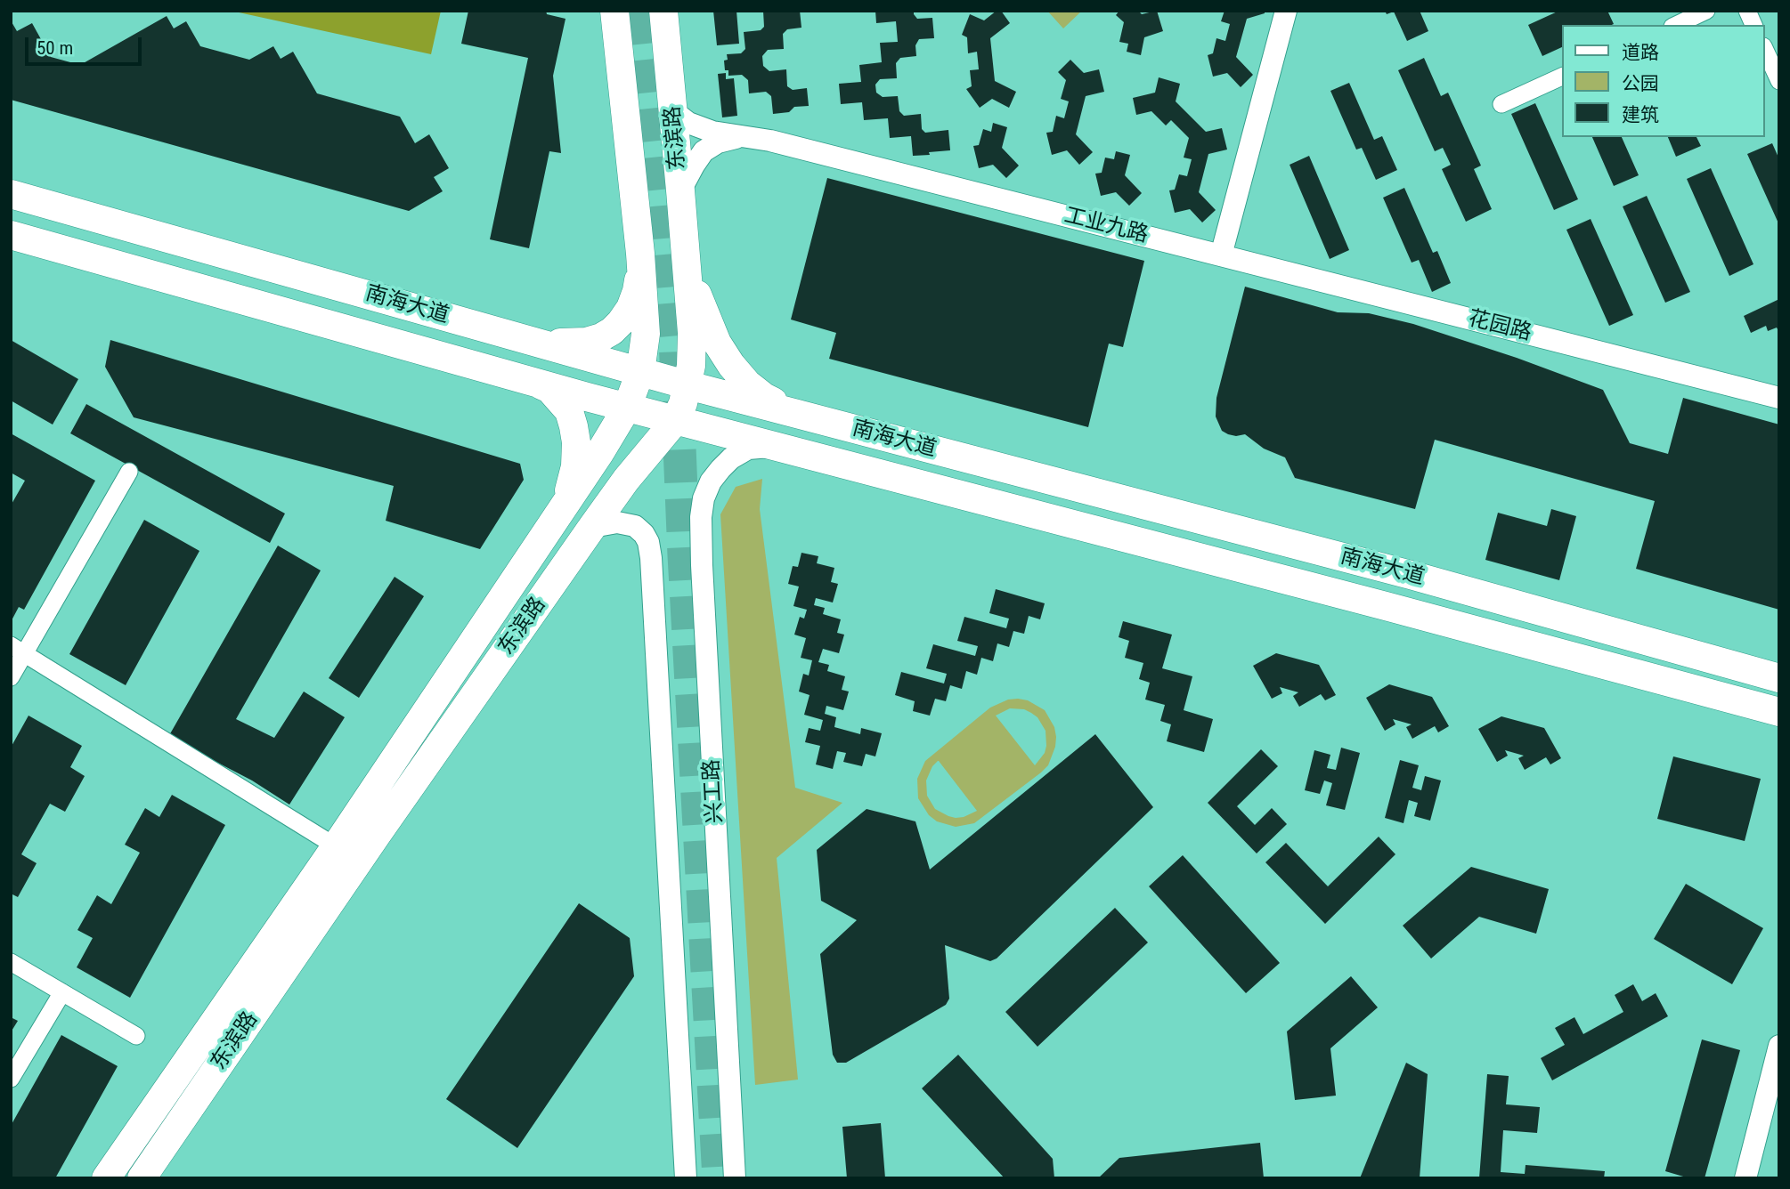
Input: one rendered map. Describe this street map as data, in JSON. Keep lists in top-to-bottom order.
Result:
{
  "streets": {
    "main road": ["东滨路", "南海大道"],
    "street": ["工业九路", "花园路", "兴工路"]
  },
  "crossings": [
    ["东滨路", "工业九路"],
    ["东滨路", "南海大道"],
    ["工业九路", "花园路"],
    ["南海大道", "兴工路"]
  ],
  "legend": ["道路", "公园", "建筑"],
  "scale_bar": "50 m"
}
